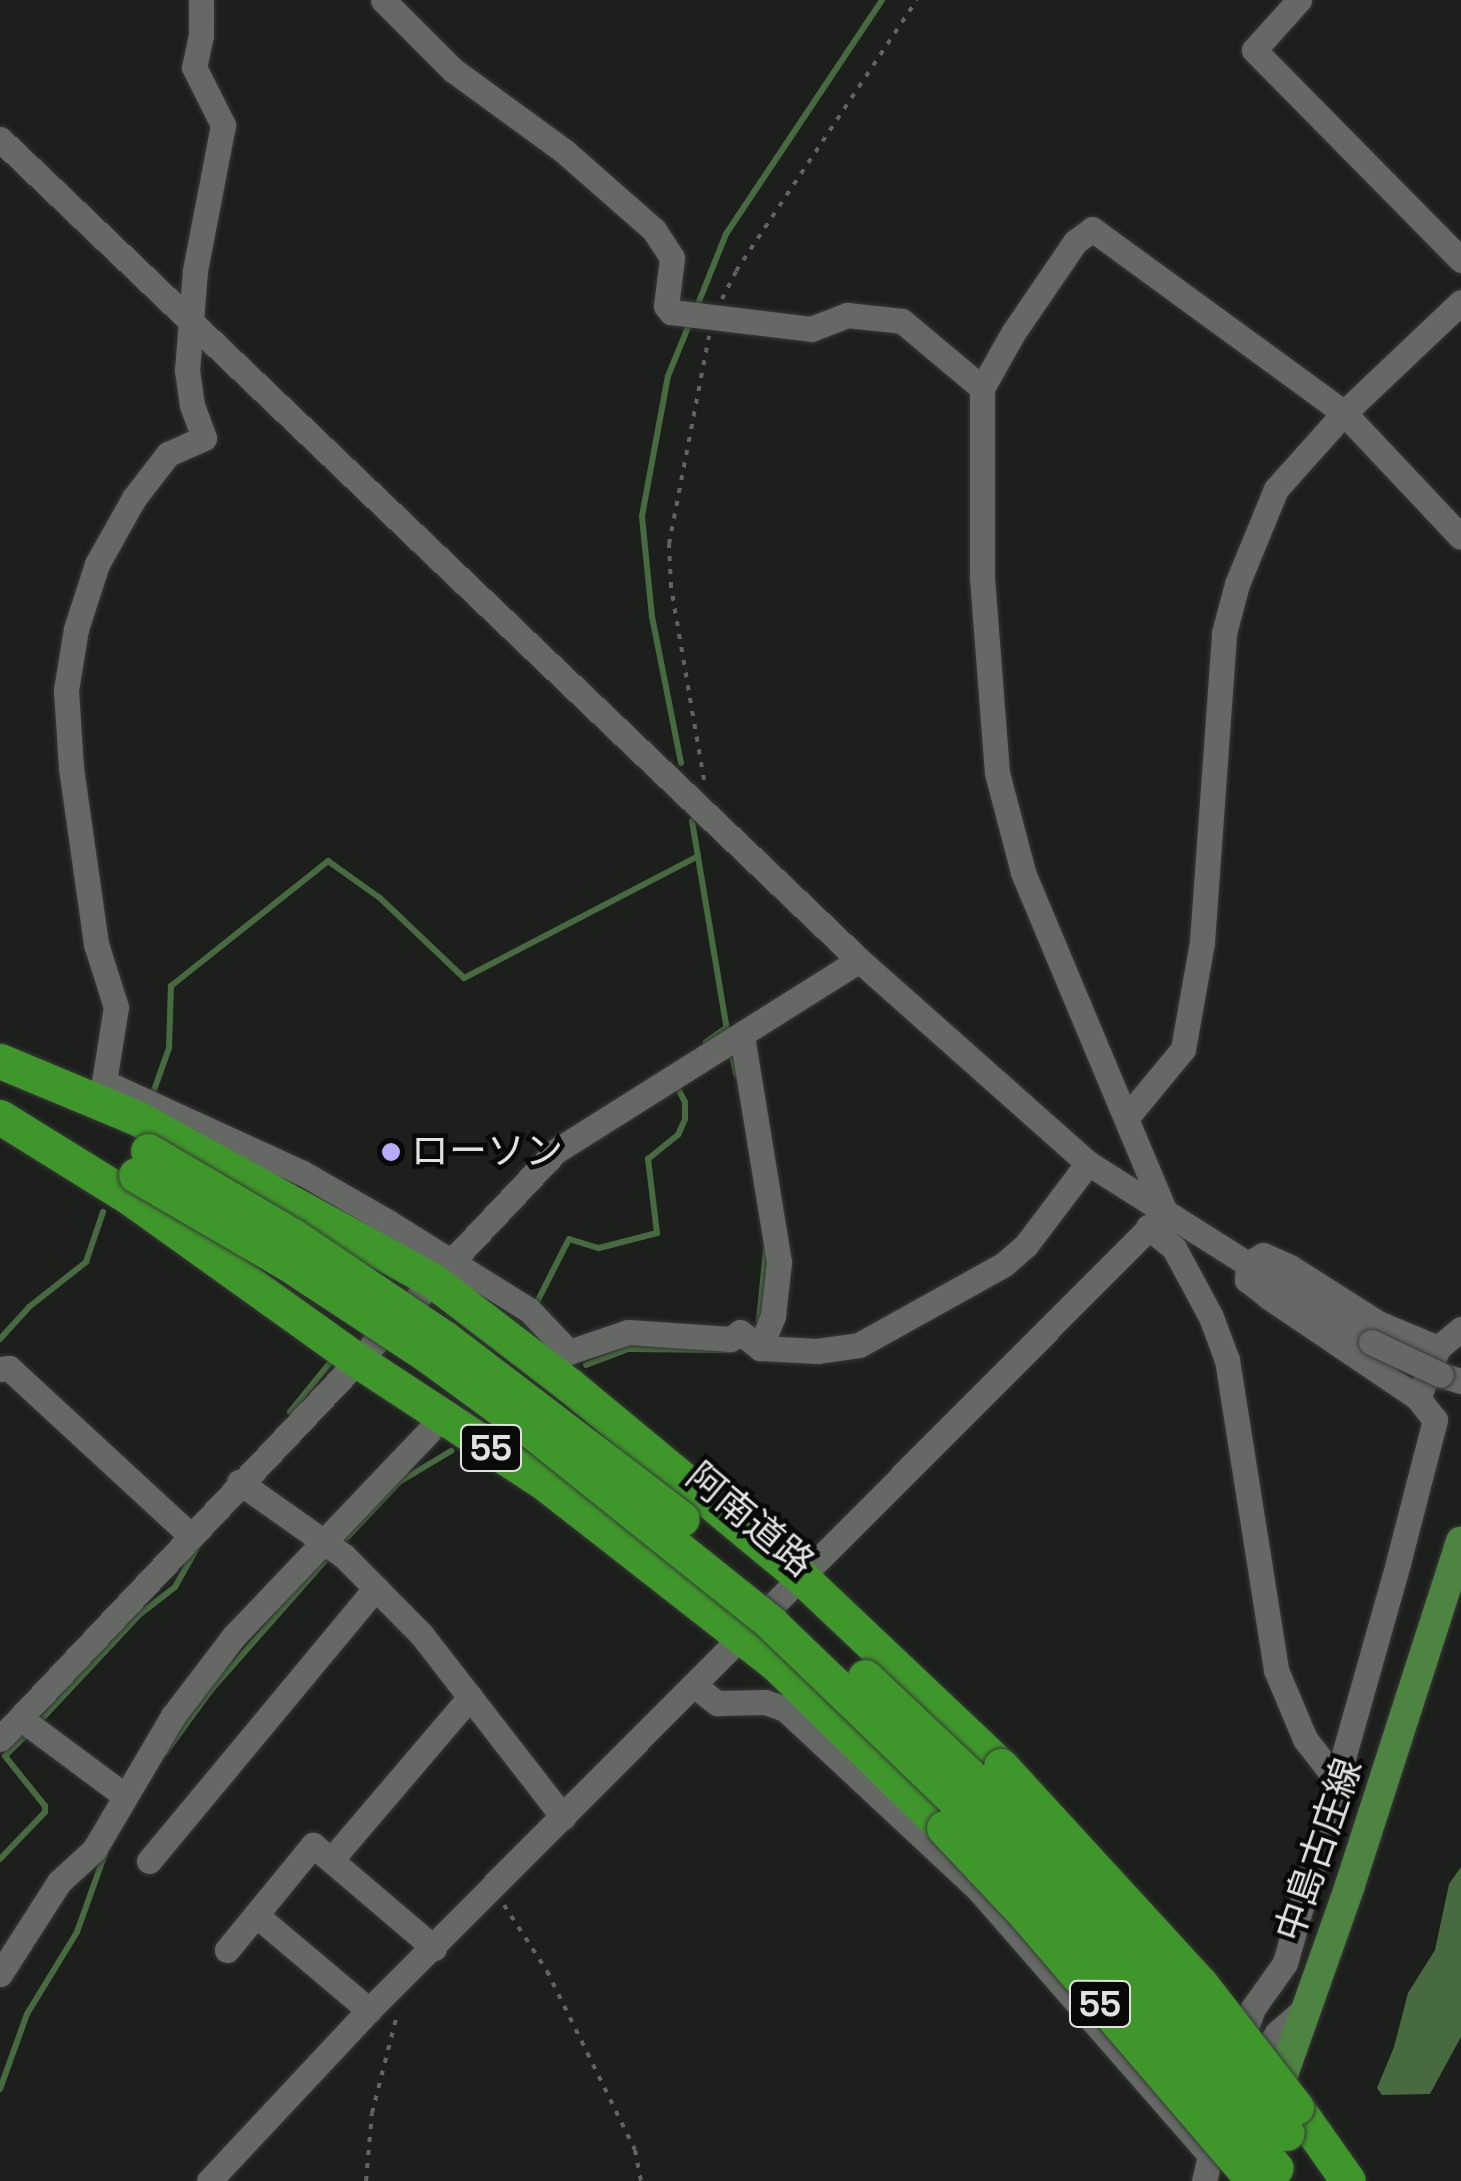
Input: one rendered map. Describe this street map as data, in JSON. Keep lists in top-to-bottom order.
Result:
{
  "streets": {
    "highway": ["55", "阿南道路"],
    "main road": ["中島古庄線"]
  },
  "places": ["ローソン"]
}
